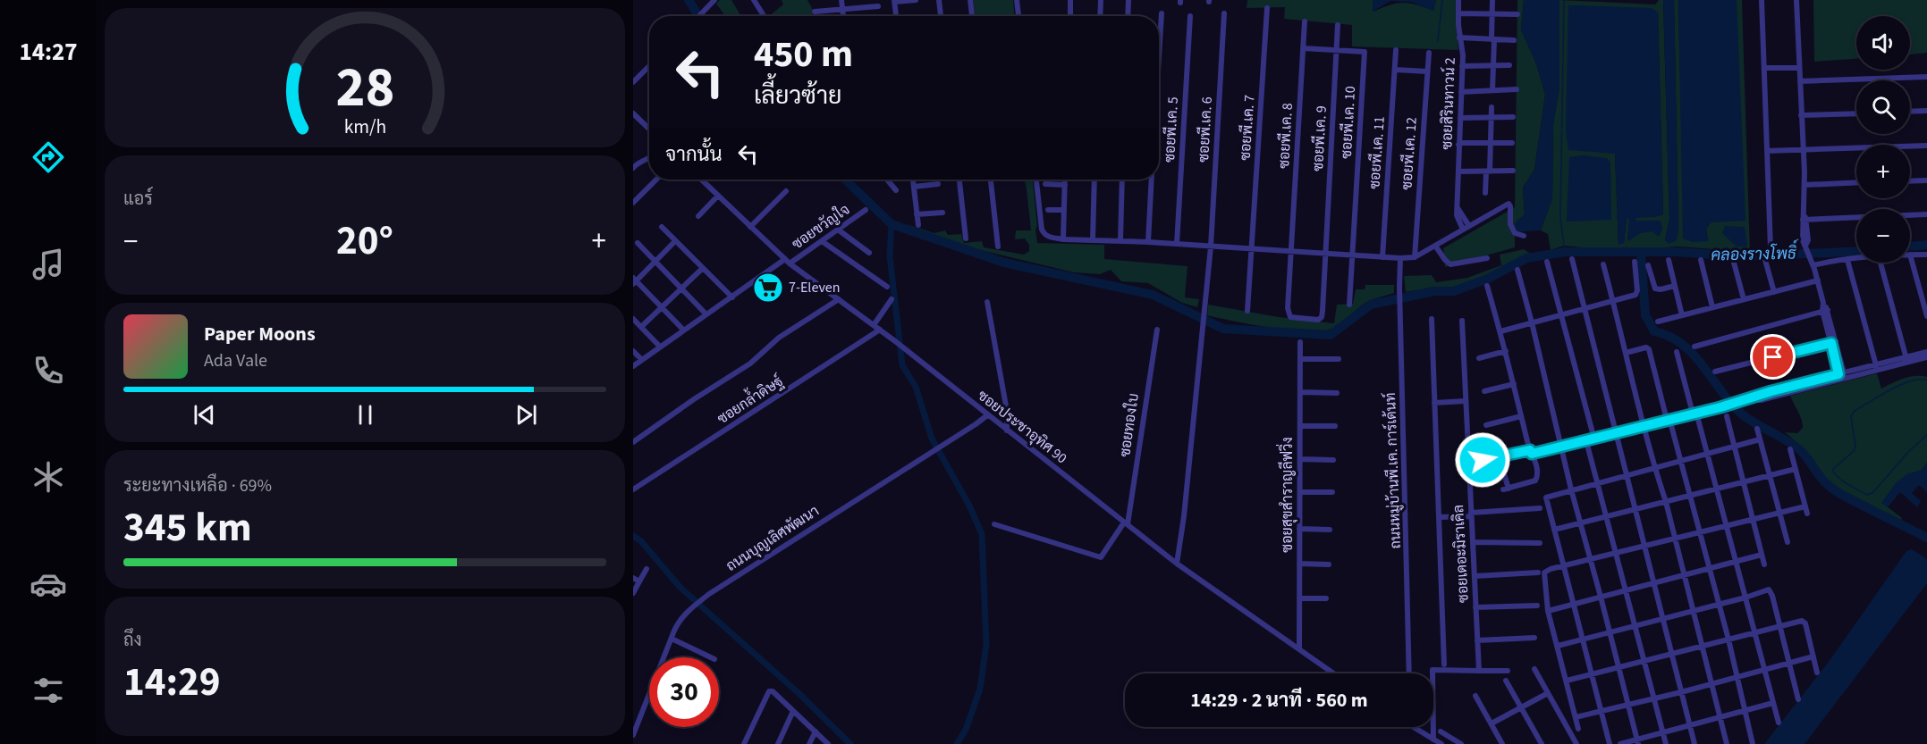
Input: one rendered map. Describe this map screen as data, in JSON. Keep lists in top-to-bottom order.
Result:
{
  "streets": {
    "street": [
      "ซอยสิรินทาวน์ 2",
      "ซอยพี.เค. 10",
      "ซอยพี.เค. 7",
      "ซอยพี.เค. 5",
      "ซอยพี.เค. 6",
      "ซอยพี.เค. 8",
      "ซอยพี.เค. 9",
      "ซอยพี.เค. 11",
      "ซอยพี.เค. 12",
      "ซอยขวัญใจ",
      "ซอยกล้ำดิษฐ์",
      "ซอยทองใบ",
      "ซอยประชาอุทิศ 90",
      "ถนนหมู่บ้านพี.เค. การ์เด้นท์",
      "ซอยสุขสำราญลีฟวิ่ง",
      "ถนนบุญเลิศพัฒนา",
      "ซอยเดอะมิราเคิล"
    ]
  },
  "crossings": [
    ["ซอยพี.เค. 10", "ซอยพี.เค. 8"],
    ["ซอยพี.เค. 10", "ซอยพี.เค. 9"],
    ["ซอยพี.เค. 8", "ซอยพี.เค. 9"],
    ["ซอยขวัญใจ", "ซอยประชาอุทิศ 90"],
    ["ซอยกล้ำดิษฐ์", "ซอยประชาอุทิศ 90"],
    ["ซอยทองใบ", "ซอยประชาอุทิศ 90"],
    ["ซอยประชาอุทิศ 90", "ซอยสุขสำราญลีฟวิ่ง"],
    ["ซอยประชาอุทิศ 90", "ถนนบุญเลิศพัฒนา"]
  ],
  "water": ["คลองรางโพธิ์"],
  "places": {
    "supermarket": ["7-Eleven"]
  },
  "page": {
    "tabs": "14:27",
    "map_buttons": ["+", "−"],
    "turn": ["450 m", "เลี้ยวซ้าย"],
    "then": "จากนั้น",
    "tile": [
      "แอร์",
      ["ระยะทางเหลือ · 69%", "345 km"],
      ["ถึง", "14:29"]
    ],
    "heat": ["−", "20°", "+"],
    "song": ["Paper Moons", "Ada Vale"],
    "limit": "30",
    "trip": "14:29 · 2 นาที · 560 m",
    "gauge": ["28", "km/h"]
  }
}
